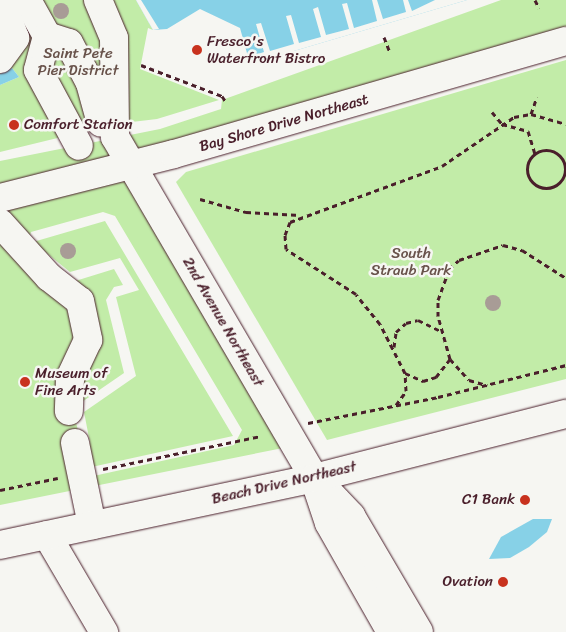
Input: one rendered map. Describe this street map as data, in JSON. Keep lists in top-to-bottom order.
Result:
{
  "streets": {
    "street": ["Bay Shore Drive Northeast", "2nd Avenue Northeast", "Beach Drive Northeast"]
  },
  "crossings": [
    ["Bay Shore Drive Northeast", "2nd Avenue Northeast"],
    ["2nd Avenue Northeast", "Beach Drive Northeast"]
  ],
  "parks": ["Saint Pete Pier District", "South Straub Park"],
  "places": [
    "Fresco's Waterfront Bistro",
    "Comfort Station",
    "Museum of Fine Arts",
    "C1 Bank",
    "Ovation"
  ]
}
